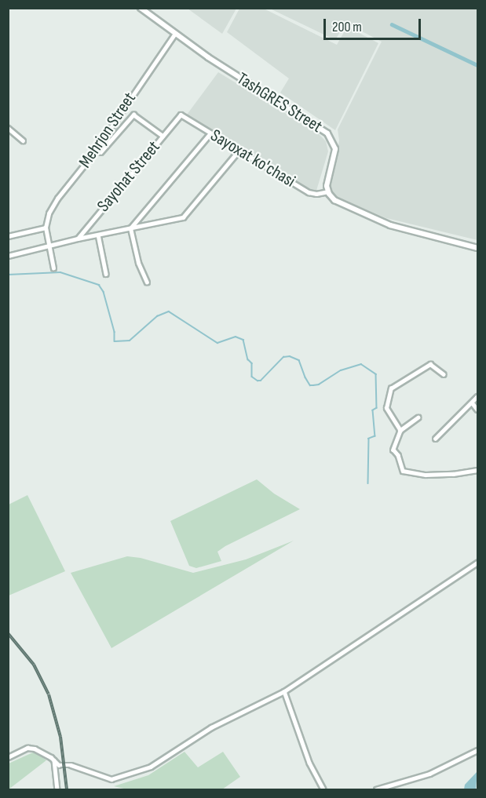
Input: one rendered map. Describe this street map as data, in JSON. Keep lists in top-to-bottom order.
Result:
{
  "streets": {
    "main road": ["TashGRES Street"],
    "street": ["Mehrjon Street", "Sayoxat ko'chasi", "Sayohat Street"]
  },
  "crossings": [
    ["TashGRES Street", "Mehrjon Street"],
    ["TashGRES Street", "Sayoxat ko'chasi"],
    ["Mehrjon Street", "Sayohat Street"],
    ["Sayoxat ko'chasi", "Sayohat Street"]
  ],
  "scale_bar": "200 m"
}
